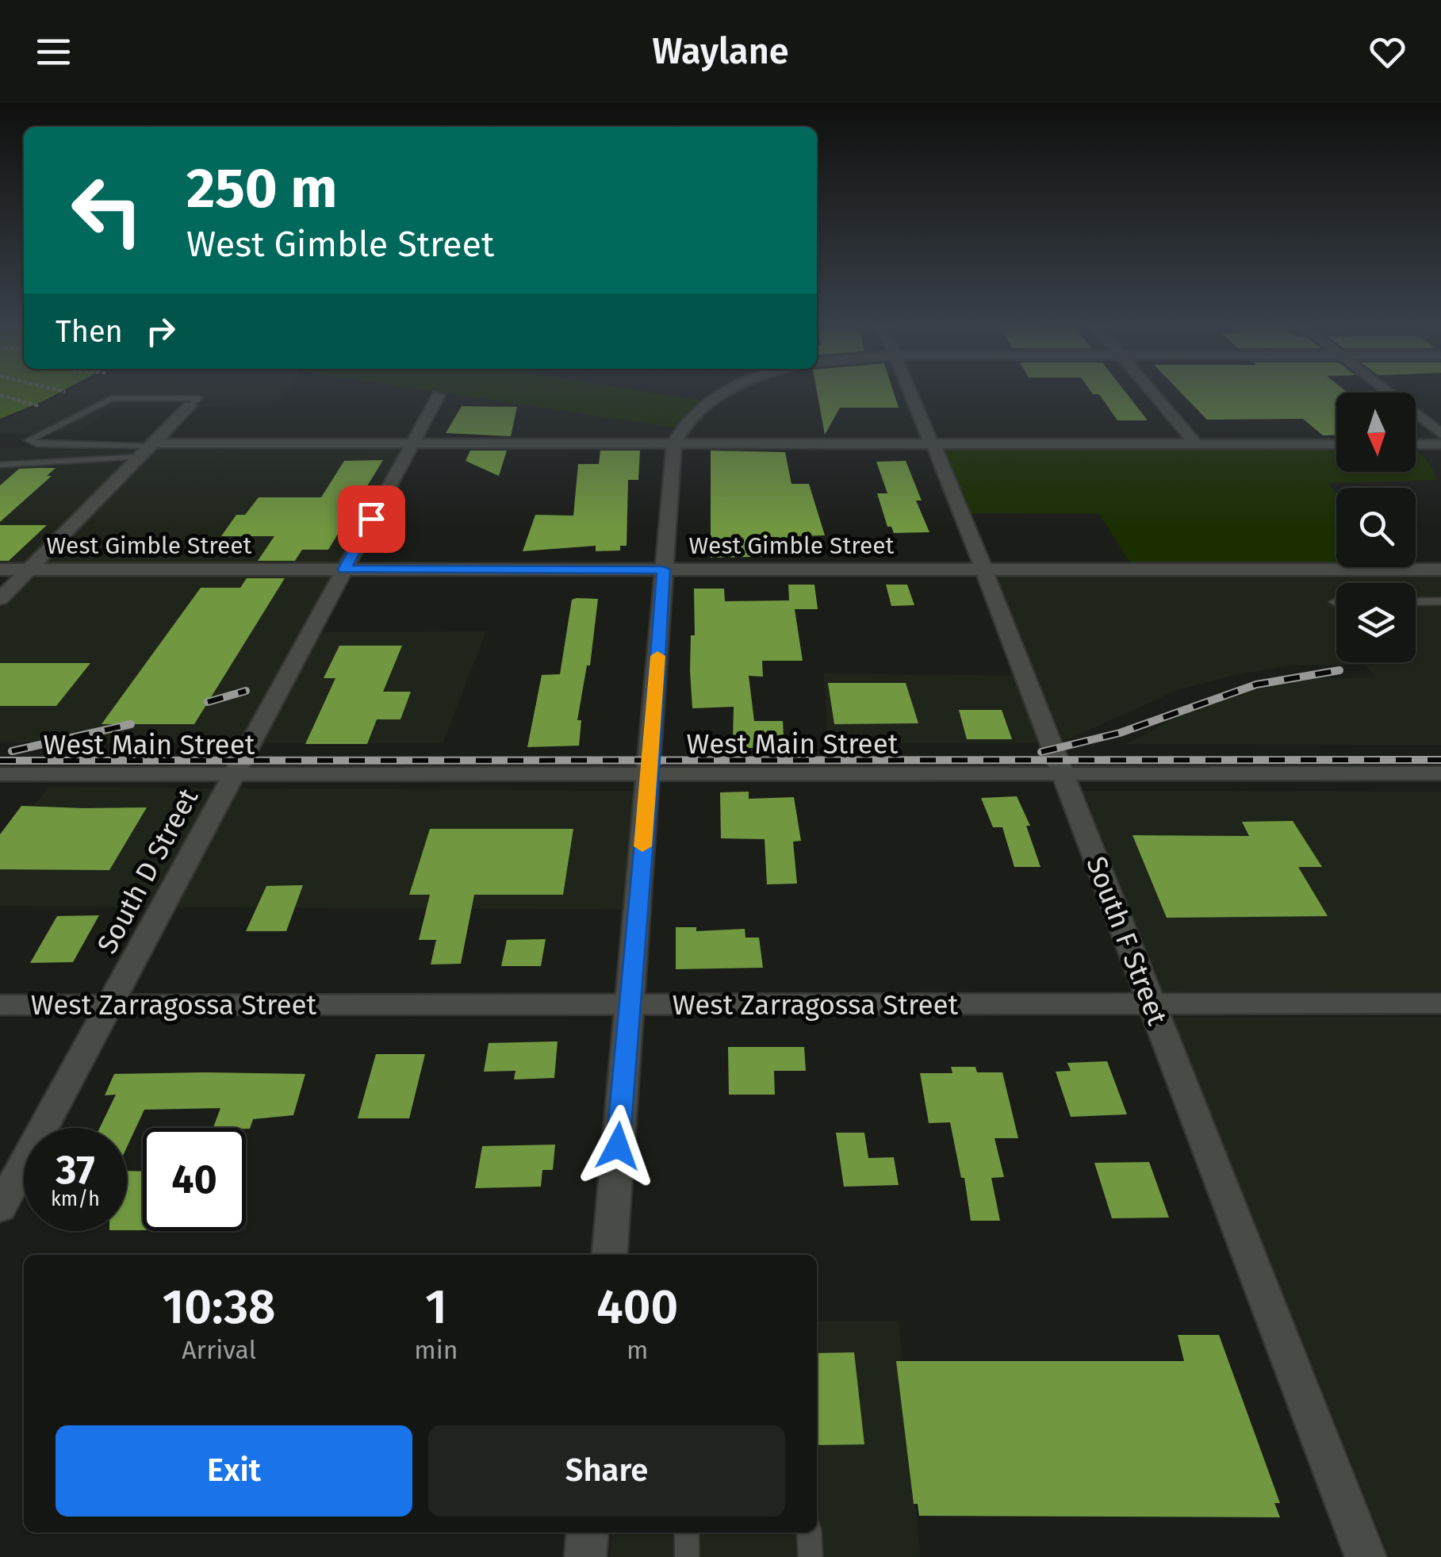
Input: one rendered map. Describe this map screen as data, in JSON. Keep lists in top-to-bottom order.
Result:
{
  "streets": {
    "street": [
      "West Gimble Street",
      "West Main Street",
      "South D Street",
      "South F Street",
      "West Zarragossa Street"
    ]
  },
  "crossings": [
    ["West Gimble Street", "South D Street"],
    ["West Gimble Street", "South F Street"],
    ["West Main Street", "South D Street"],
    ["West Main Street", "South F Street"],
    ["South D Street", "West Zarragossa Street"],
    ["South F Street", "West Zarragossa Street"]
  ],
  "north": "bottom",
  "page": {
    "header": "Waylane",
    "turn": ["250 m", "West Gimble Street"],
    "then": "Then",
    "speed": "37 km/h",
    "limit": "40",
    "eta": [
      "10:38",
      "Arrival",
      "1",
      "min",
      "400",
      "m"
    ],
    "buttons": ["Exit", "Share"]
  }
}
